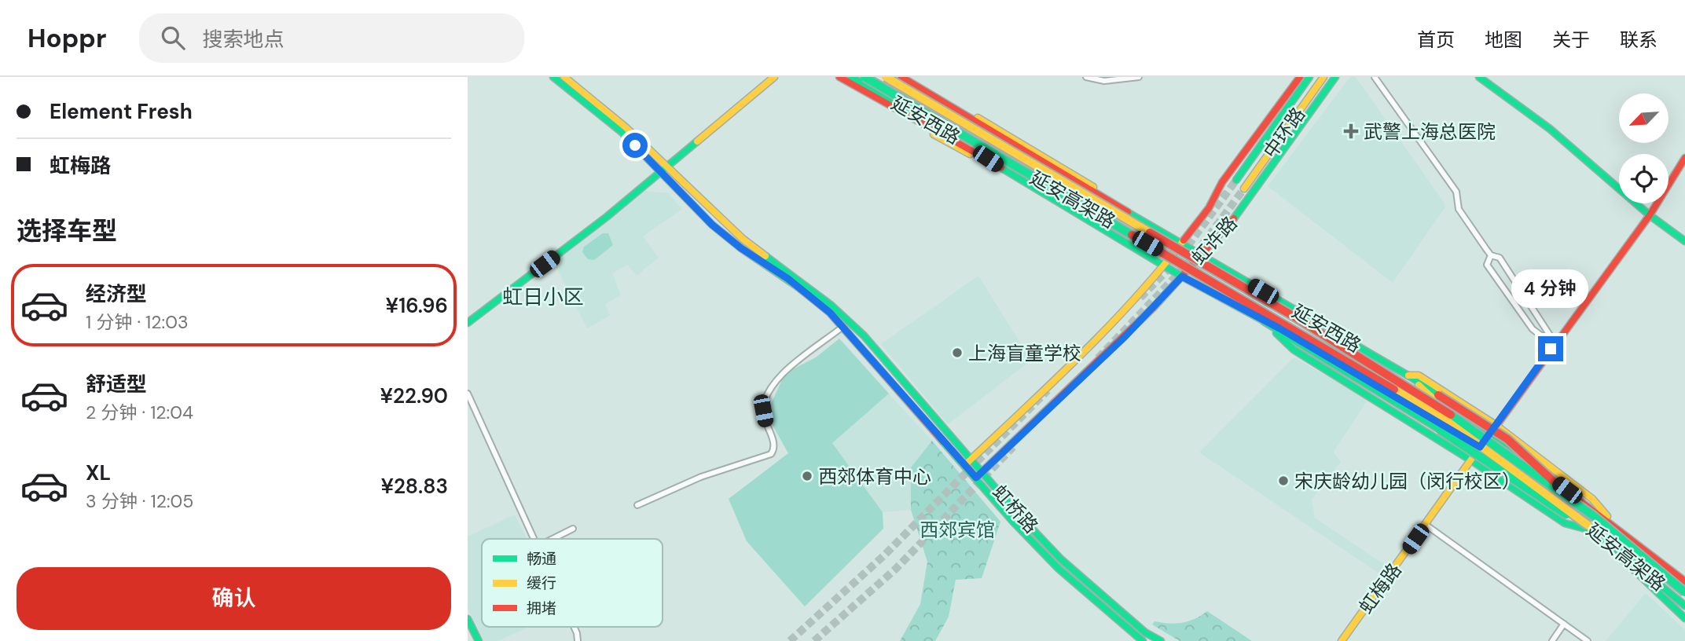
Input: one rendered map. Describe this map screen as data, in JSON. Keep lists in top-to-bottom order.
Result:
{
  "streets": {
    "main road": [
      "延安西路",
      "中环路",
      "延安高架路",
      "虹许路",
      "虹桥路",
      "虹梅路"
    ]
  },
  "crossings": [
    ["延安西路", "延安高架路"],
    ["延安西路", "虹许路"],
    ["延安西路", "虹梅路"],
    ["虹许路", "虹桥路"]
  ],
  "districts": ["虹日小区"],
  "parks": ["西郊宾馆"],
  "places": {
    "health": ["武警上海总医院"],
    "other": ["上海盲童学校", "西郊体育中心", "宋庆龄幼儿园（闵行校区）"]
  },
  "legend": ["畅通", "缓行", "拥堵"],
  "north": "bottom left",
  "page": {
    "header": "Hoppr",
    "search": "搜索地点",
    "nav": [
      "首页",
      "地图",
      "关于",
      "联系"
    ],
    "banner": ["Element Fresh", "虹梅路"],
    "heading": "选择车型",
    "list": [
      {
        "name": "经济型",
        "note": "1 分钟 · 12:03",
        "value": "¥16.96"
      },
      {
        "name": "舒适型",
        "note": "2 分钟 · 12:04",
        "value": "¥22.90"
      },
      {
        "name": "XL",
        "note": "3 分钟 · 12:05",
        "value": "¥28.83"
      }
    ],
    "bubble": "4 分钟",
    "buttons": "确认"
  }
}
